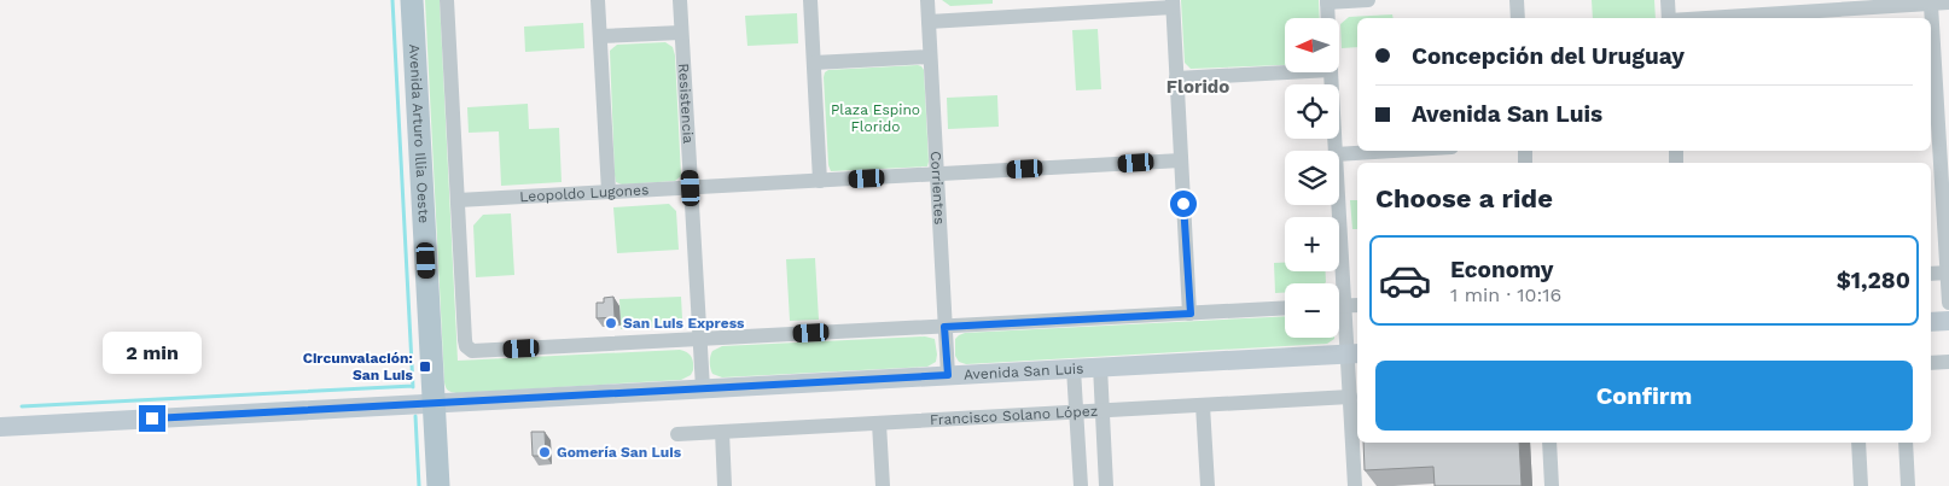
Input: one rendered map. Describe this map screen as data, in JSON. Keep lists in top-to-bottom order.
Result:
{
  "streets": {
    "main road": ["Avenida Arturo Illia Oeste", "Avenida San Luis"],
    "street": [
      "Resistencia",
      "Corrientes",
      "Leopoldo Lugones",
      "Francisco Solano López"
    ]
  },
  "crossings": [
    ["Resistencia", "Leopoldo Lugones"],
    ["Resistencia", "Avenida San Luis"],
    ["Avenida Arturo Illia Oeste", "Avenida San Luis"],
    ["Corrientes", "Leopoldo Lugones"],
    ["Corrientes", "Avenida San Luis"]
  ],
  "districts": ["Florido"],
  "parks": ["Plaza Espino Florido"],
  "places": {
    "other": ["San Luis Express", "Gomería San Luis"],
    "transit": ["Circunvalación: San Luis"]
  },
  "north": "left",
  "page": {
    "map_buttons": ["+", "−"],
    "banner": ["Concepción del Uruguay", "Avenida San Luis"],
    "heading": "Choose a ride",
    "list": [
      {
        "name": "Economy",
        "note": "1 min · 10:16",
        "value": "$1,280"
      }
    ],
    "bubble": "2 min",
    "buttons": "Confirm"
  }
}
